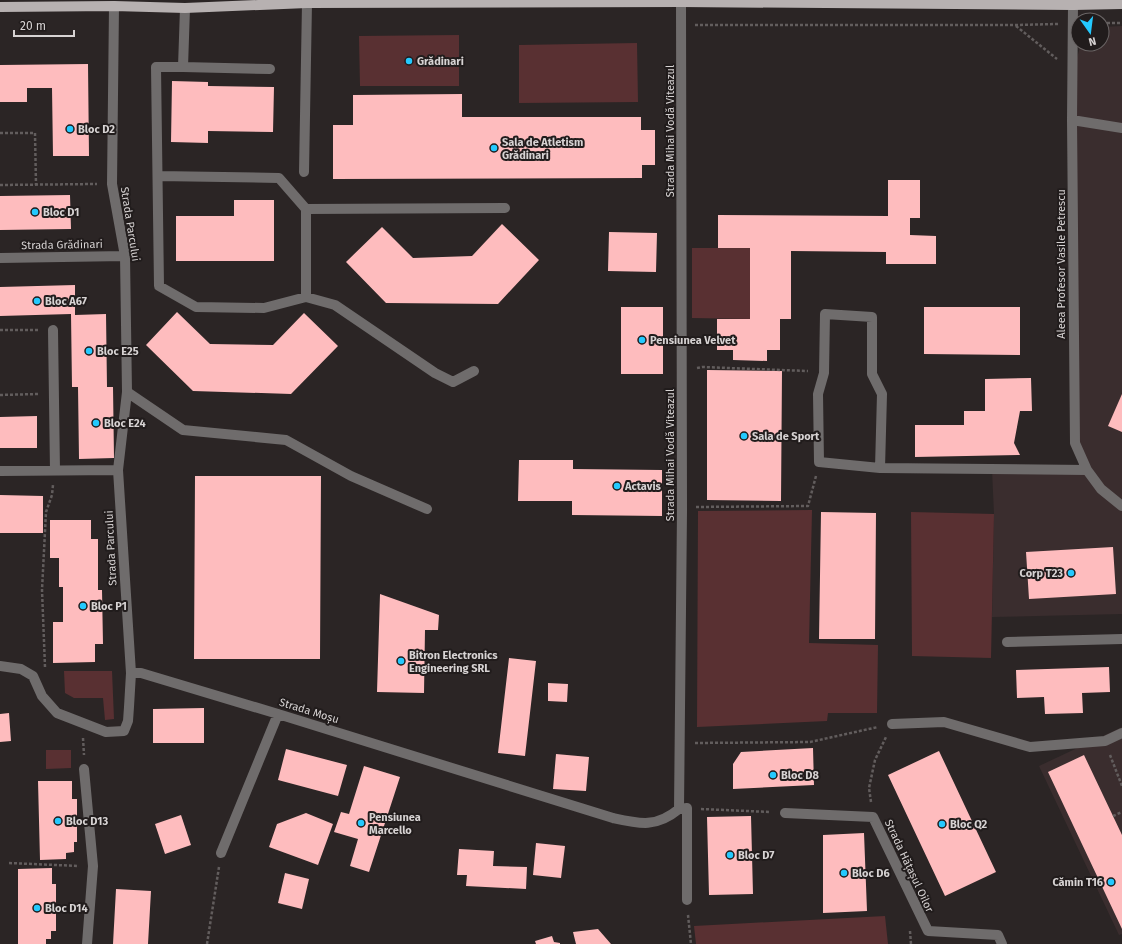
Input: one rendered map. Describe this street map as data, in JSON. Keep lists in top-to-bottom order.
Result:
{
  "streets": {
    "street": [
      "Strada Mihai Vodă Viteazul",
      "Strada Parcului",
      "Strada Grădinari",
      "Aleea Profesor Vasile Petrescu",
      "Strada Moșu",
      "Strada Hățașul Oilor"
    ]
  },
  "crossings": [
    ["Strada Mihai Vodă Viteazul", "Strada Moșu"],
    ["Strada Parcului", "Strada Grădinari"],
    ["Strada Parcului", "Strada Moșu"]
  ],
  "places": [
    "Grădinari",
    "Bloc D2",
    "Sala de Atletism Grădinari",
    "Bloc D1",
    "Bloc A67",
    "Pensiunea Velvet",
    "Bloc E25",
    "Bloc E24",
    "Sala de Sport",
    "Actavis",
    "Corp T23",
    "Bloc P1",
    "Bitron Electronics Engineering SRL",
    "Bloc D8",
    "Bloc D13",
    "Pensiunea Marcello",
    "Bloc Q2",
    "Bloc D7",
    "Bloc D6",
    "Cămin T16",
    "Bloc D14"
  ],
  "scale_bar": "20 m",
  "north": "bottom"
}
